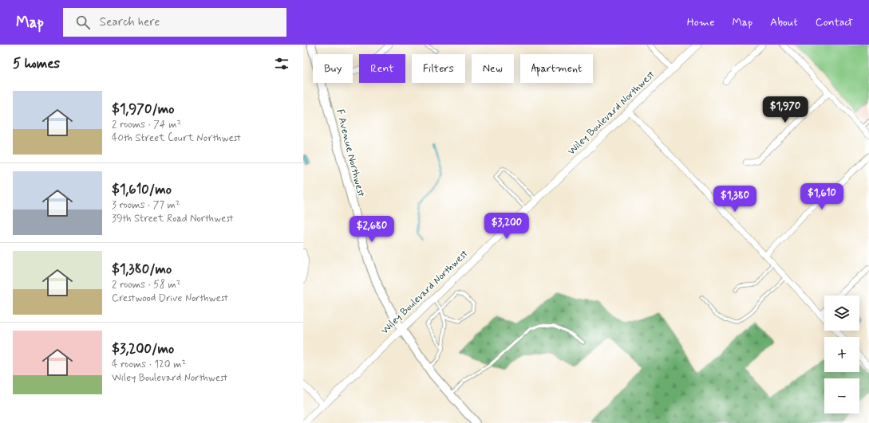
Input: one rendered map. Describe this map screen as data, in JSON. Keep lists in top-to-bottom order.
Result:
{
  "streets": {
    "main road": ["F Avenue Northwest"],
    "street": ["Wiley Boulevard Northwest"]
  },
  "crossings": [
    ["Wiley Boulevard Northwest", "F Avenue Northwest"]
  ],
  "page": {
    "header": "Map",
    "search": "Search here",
    "nav": [
      "Home",
      "Map",
      "About",
      "Contact"
    ],
    "heading": "5 homes",
    "chip": [
      "Buy",
      "Rent",
      "Filters",
      "New",
      "Apartment"
    ],
    "list": [
      {
        "name": "$1,970/mo",
        "note": "2 rooms · 74 m² · 40th Street Court Northwest"
      },
      {
        "name": "$1,610/mo",
        "note": "3 rooms · 77 m² · 39th Street Road Northwest"
      },
      {
        "name": "$1,380/mo",
        "note": "2 rooms · 58 m² · Crestwood Drive Northwest"
      },
      {
        "name": "$3,200/mo",
        "note": "4 rooms · 120 m² · Wiley Boulevard Northwest"
      }
    ],
    "price": [
      "$1,970",
      "$1,610",
      "$1,380",
      "$3,200",
      "$2,680"
    ],
    "map_buttons": ["+", "−"]
  }
}
